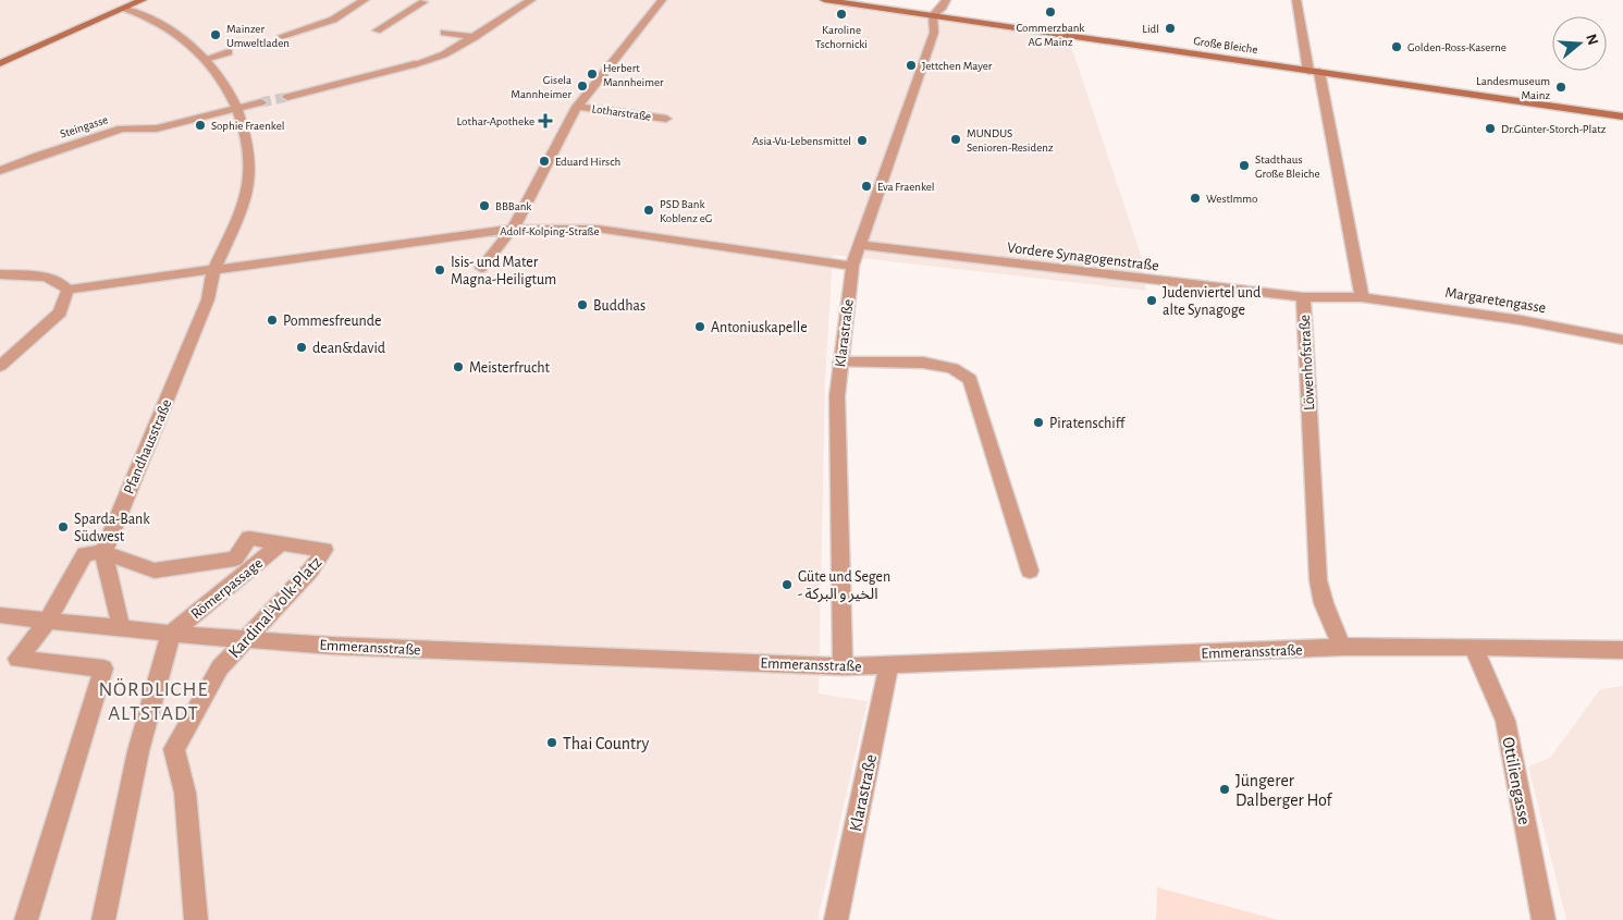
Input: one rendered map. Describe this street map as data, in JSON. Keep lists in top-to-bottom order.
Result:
{
  "streets": {
    "main road": ["Große Bleiche"],
    "street": [
      "Lotharstraße",
      "Steingasse",
      "Adolf-Kolping-Straße",
      "Vordere Synagogenstraße",
      "Margaretengasse",
      "Klarastraße",
      "Löwenhofstraße",
      "Pfandhausstraße",
      "Römerpassage",
      "Kardinal-Volk-Platz",
      "Emmeransstraße",
      "Ottiliengasse"
    ]
  },
  "crossings": [
    ["Große Bleiche", "Klarastraße"],
    ["Lotharstraße", "Adolf-Kolping-Straße"],
    ["Adolf-Kolping-Straße", "Klarastraße"],
    ["Adolf-Kolping-Straße", "Pfandhausstraße"],
    ["Vordere Synagogenstraße", "Klarastraße"],
    ["Vordere Synagogenstraße", "Löwenhofstraße"],
    ["Margaretengasse", "Löwenhofstraße"],
    ["Klarastraße", "Emmeransstraße"],
    ["Löwenhofstraße", "Emmeransstraße"],
    ["Pfandhausstraße", "Kardinal-Volk-Platz"],
    ["Römerpassage", "Kardinal-Volk-Platz"],
    ["Römerpassage", "Emmeransstraße"],
    ["Kardinal-Volk-Platz", "Emmeransstraße"],
    ["Emmeransstraße", "Ottiliengasse"]
  ],
  "districts": ["NÖRDLICHE ALTSTADT"],
  "places": {
    "other": [
      "Commerzbank AG Mainz",
      "Karoline Tschornicki",
      "Lidl",
      "Mainzer Umweltladen",
      "Golden-Ross-Kaserne",
      "Jettchen Mayer",
      "Herbert Mannheimer",
      "Gisela Mannheimer",
      "Landesmuseum Mainz",
      "Sophie Fraenkel",
      "Dr.Günter-Storch-Platz",
      "MUNDUS Senioren-Residenz",
      "Asia-Vu-Lebensmittel",
      "Eduard Hirsch",
      "Stadthaus Große Bleiche",
      "Eva Fraenkel",
      "WestImmo",
      "BBBank",
      "PSD Bank Koblenz eG",
      "Isis- und Mater Magna-Heiligtum",
      "Judenviertel und alte Synagoge",
      "Buddhas",
      "Pommesfreunde",
      "Antoniuskapelle",
      "dean&david",
      "Meisterfrucht",
      "Piratenschiff",
      "Sparda-Bank Südwest",
      "Güte und Segen - الخير و البركة",
      "Thai Country",
      "Jüngerer Dalberger Hof"
    ],
    "health": ["Lothar-Apotheke"]
  },
  "north": "right"
}
